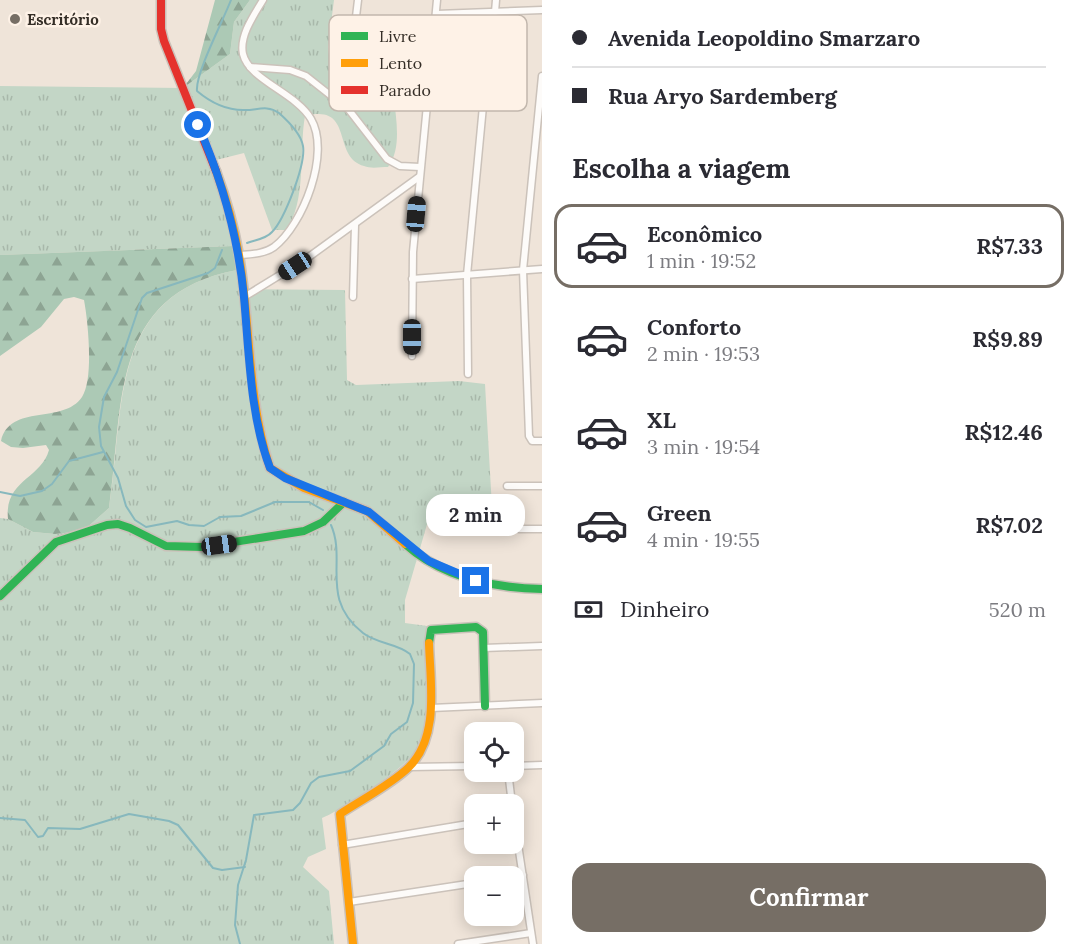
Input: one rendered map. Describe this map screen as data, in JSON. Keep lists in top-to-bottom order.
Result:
{
  "places": ["Escritório"],
  "legend": ["Livre", "Lento", "Parado"],
  "page": {
    "banner": ["Avenida Leopoldino Smarzaro", "Rua Aryo Sardemberg"],
    "heading": "Escolha a viagem",
    "list": [
      {
        "name": "Econômico",
        "note": "1 min · 19:52",
        "value": "R$7.33"
      },
      {
        "name": "Conforto",
        "note": "2 min · 19:53",
        "value": "R$9.89"
      },
      {
        "name": "XL",
        "note": "3 min · 19:54",
        "value": "R$12.46"
      },
      {
        "name": "Green",
        "note": "4 min · 19:55",
        "value": "R$7.02"
      }
    ],
    "bubble": "2 min",
    "pay": ["Dinheiro", "520 m"],
    "map_buttons": ["+", "−"],
    "buttons": "Confirmar"
  }
}
